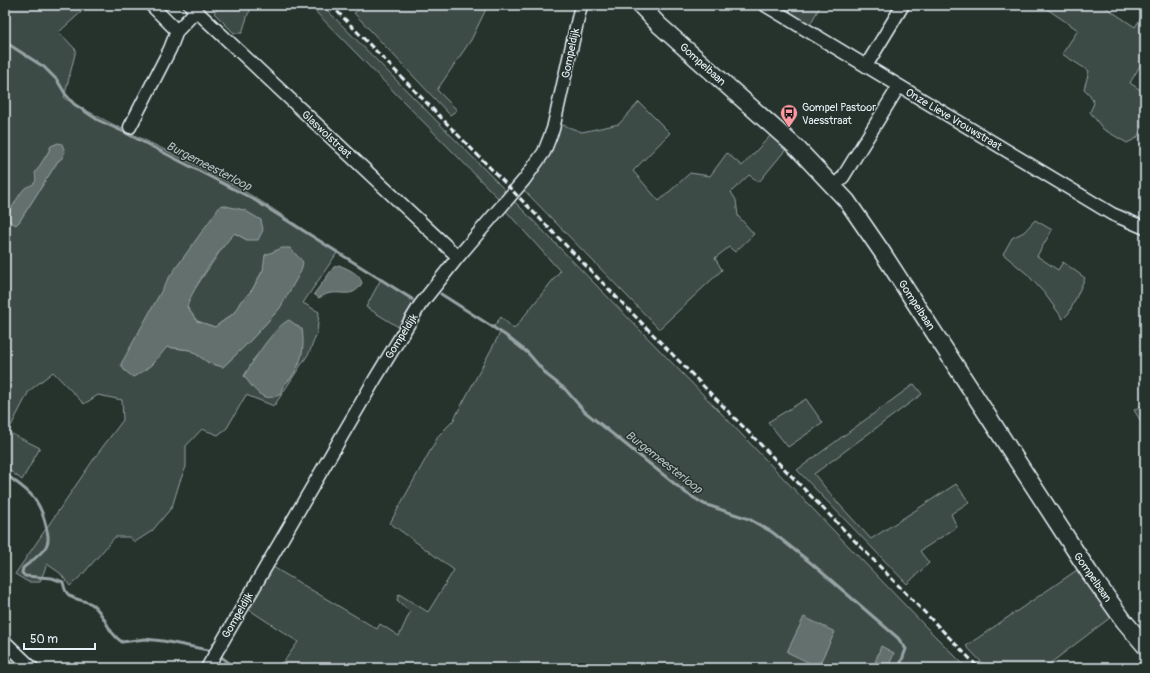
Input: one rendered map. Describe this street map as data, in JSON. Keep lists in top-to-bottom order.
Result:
{
  "streets": {
    "street": [
      "Gompeldijk",
      "Gompelbaan",
      "Onze Lieve Vrouwstraat",
      "Glaswolstraat"
    ]
  },
  "crossings": [
    ["Gompeldijk", "Glaswolstraat"]
  ],
  "water": ["Burgemeesterloop"],
  "places": {
    "bus stop": ["Gompel Pastoor Vaesstraat"]
  },
  "scale_bar": "50 m"
}
